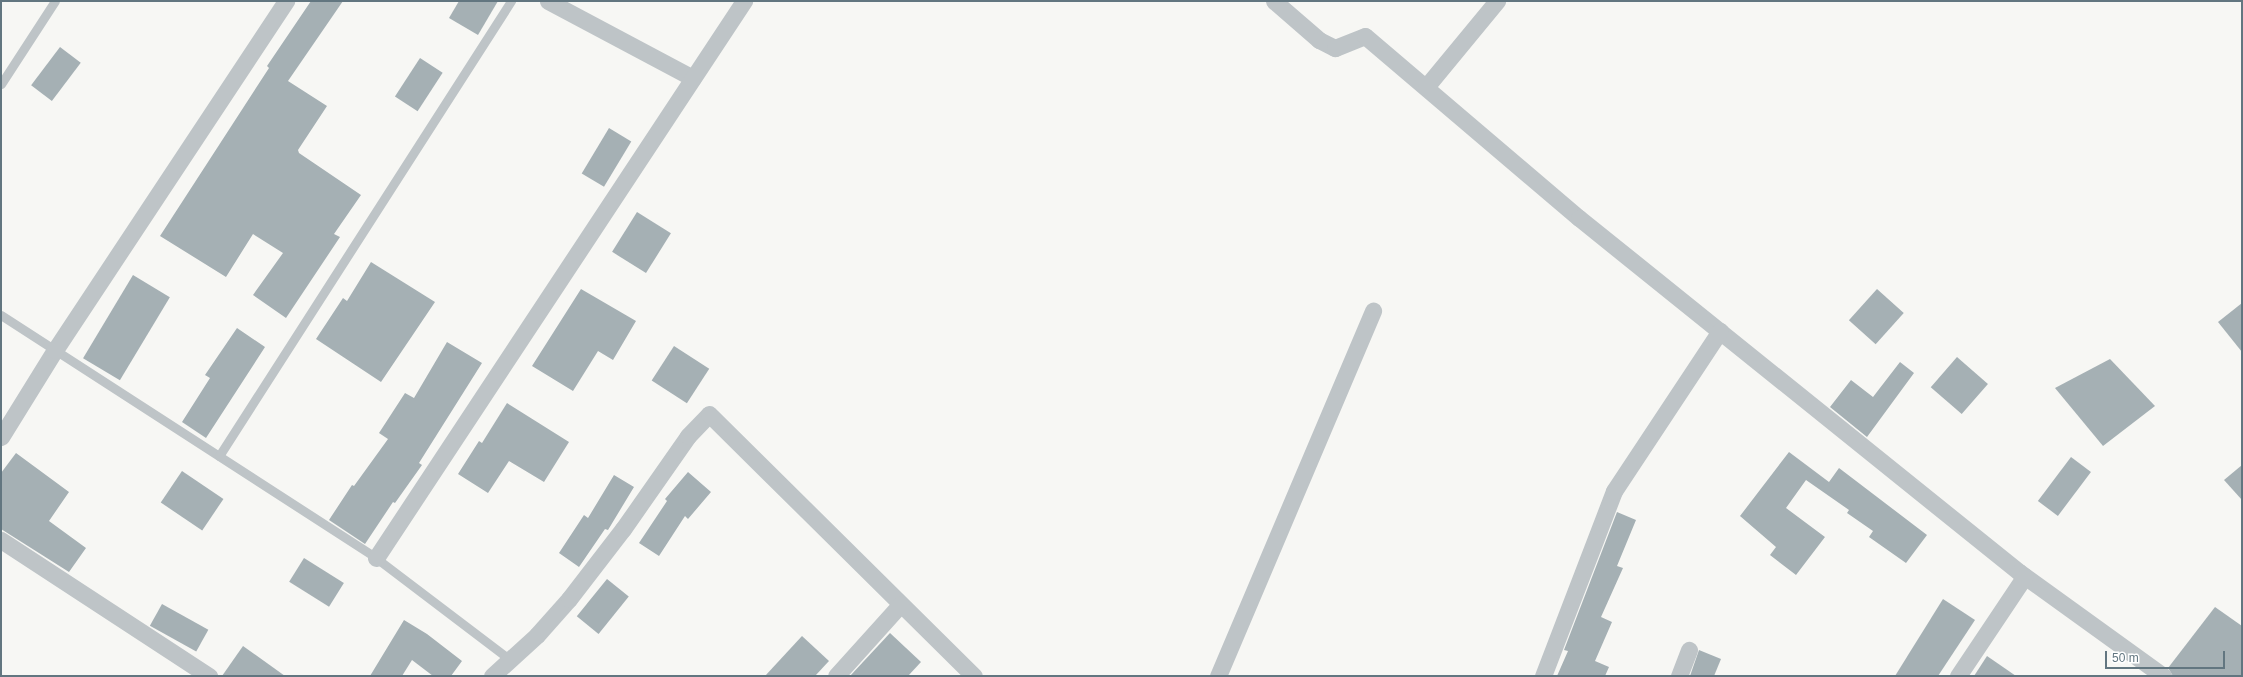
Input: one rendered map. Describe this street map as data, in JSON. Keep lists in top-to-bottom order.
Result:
{
  "scale_bar": "50 m"
}
